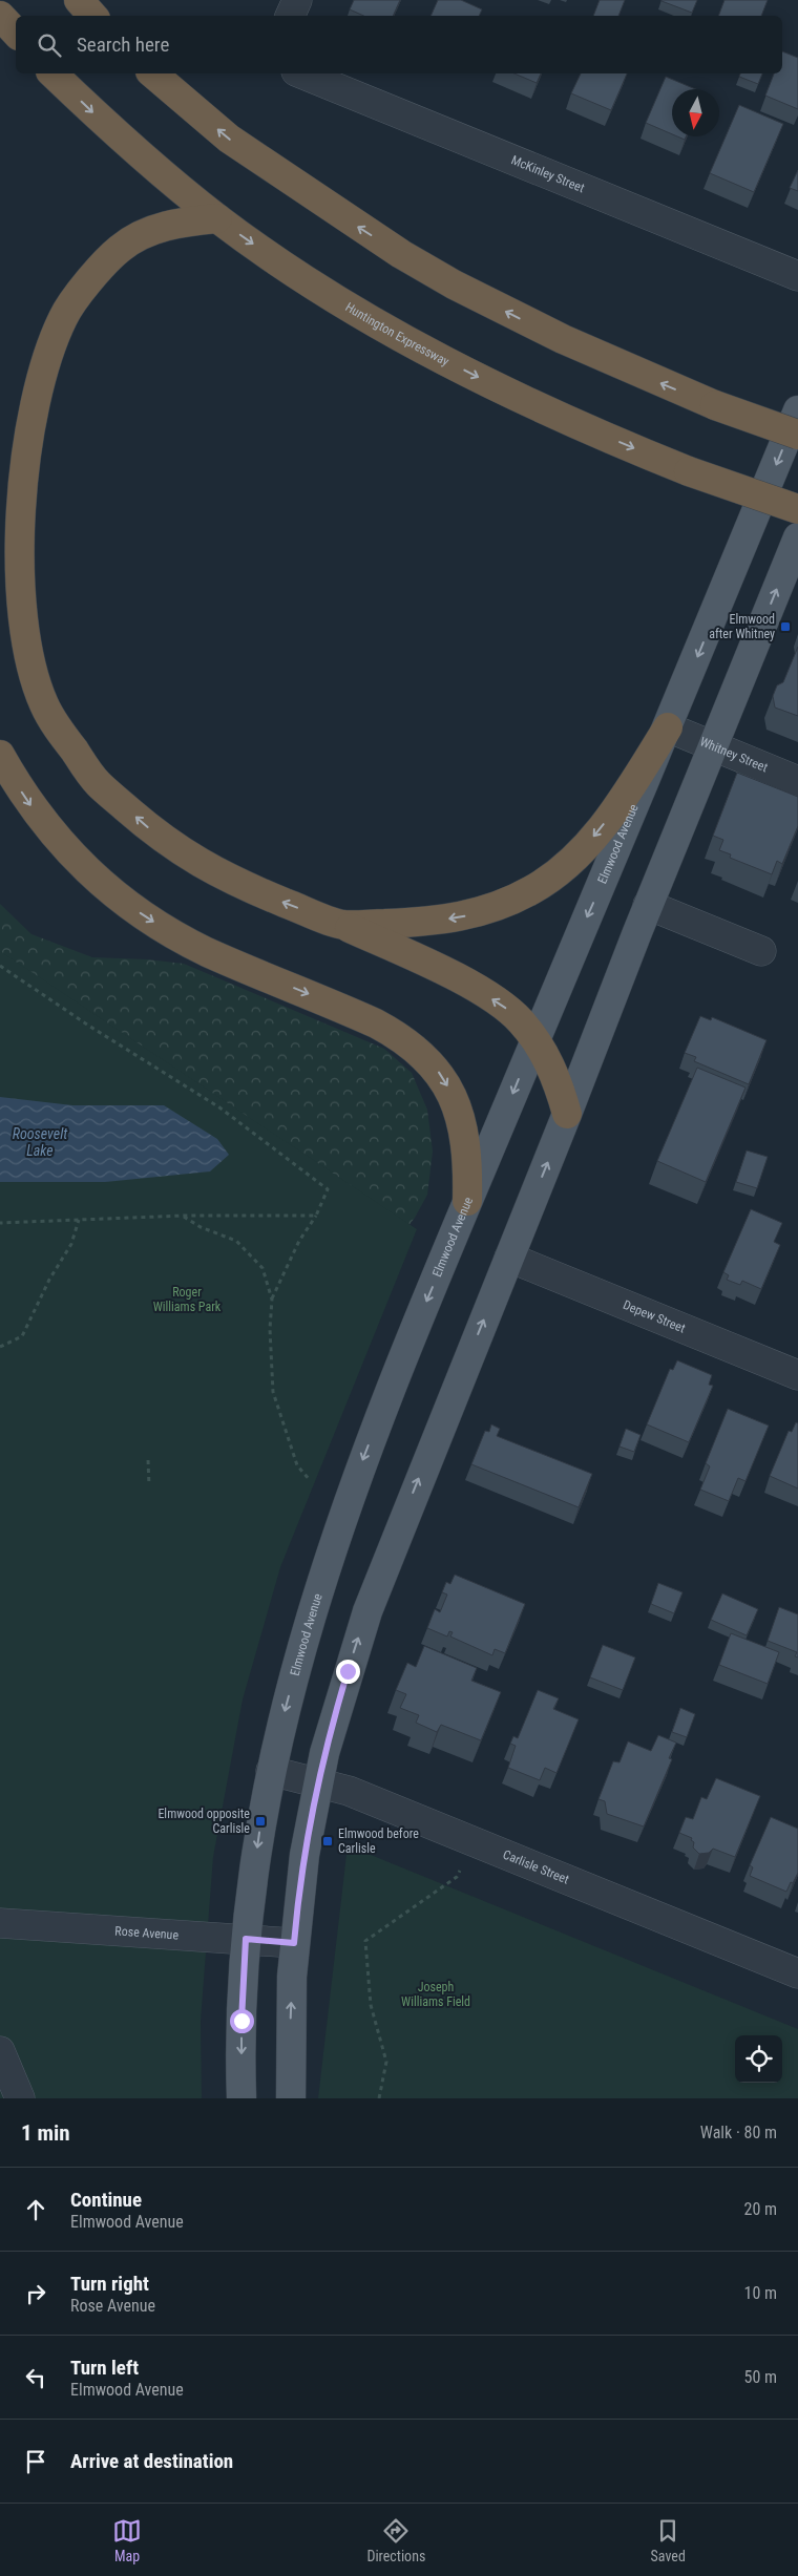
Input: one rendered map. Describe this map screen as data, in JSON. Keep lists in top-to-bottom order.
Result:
{
  "streets": {
    "highway": ["Huntington Expressway"],
    "main road": ["Elmwood Avenue"],
    "street": [
      "McKinley Street",
      "Whitney Street",
      "Depew Street",
      "Carlisle Street",
      "Rose Avenue"
    ]
  },
  "crossings": [
    ["Whitney Street", "Elmwood Avenue"],
    ["Elmwood Avenue", "Carlisle Street"],
    ["Elmwood Avenue", "Rose Avenue"]
  ],
  "water": ["Roosevelt Lake"],
  "parks": ["Roger Williams Park", "Joseph Williams Field"],
  "places": {
    "transit": ["Elmwood after Whitney", "Elmwood opposite Carlisle", "Elmwood before Carlisle"]
  },
  "north": "bottom",
  "page": {
    "search": "Search here",
    "heading": ["1 min", "Walk · 80 m"],
    "list": [
      ["Continue", "Elmwood Avenue", "20 m"],
      ["Turn right", "Rose Avenue", "10 m"],
      ["Turn left", "Elmwood Avenue", "50 m"],
      "Arrive at destination"
    ],
    "nav": ["Map", "Directions", "Saved"]
  }
}
